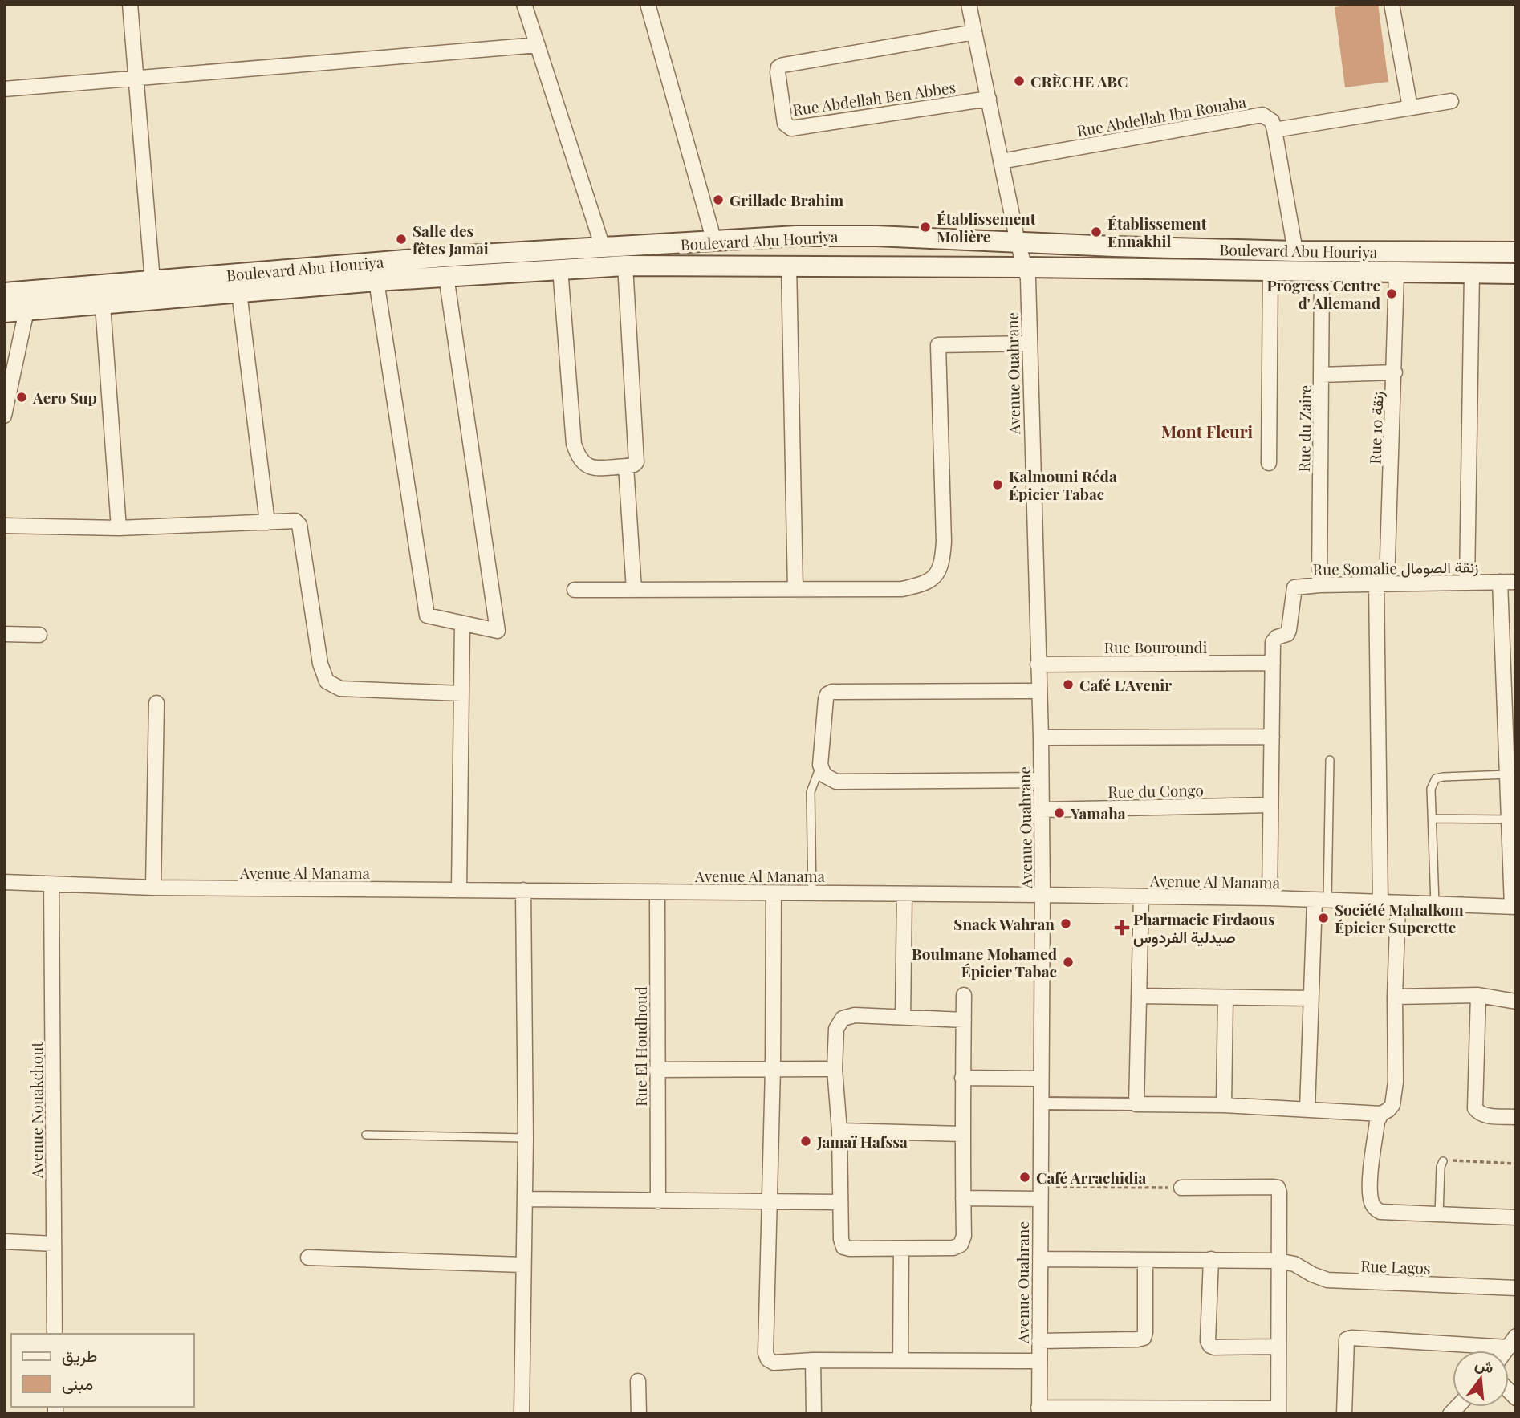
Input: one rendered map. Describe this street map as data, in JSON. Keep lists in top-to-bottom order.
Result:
{
  "streets": {
    "main road": ["Boulevard Abu Houriya"],
    "street": [
      "Rue Abdellah Ben Abbes",
      "Rue Abdellah Ibn Rouaha",
      "Avenue Ouahrane",
      "Rue 10 زنقة",
      "Rue du Zaire",
      "Rue Somalie زنقة الصومال",
      "Rue Bouroundi",
      "Rue du Congo",
      "Avenue Al Manama",
      "Rue El Houdhoud",
      "Avenue Nouakchout",
      "Rue Lagos"
    ]
  },
  "crossings": [
    ["Rue Abdellah Ben Abbes", "Avenue Ouahrane"],
    ["Rue Abdellah Ibn Rouaha", "Avenue Ouahrane"],
    ["Boulevard Abu Houriya", "Avenue Ouahrane"],
    ["Boulevard Abu Houriya", "Rue 10 زنقة"],
    ["Boulevard Abu Houriya", "Rue du Zaire"],
    ["Avenue Ouahrane", "Rue Bouroundi"],
    ["Avenue Ouahrane", "Rue du Congo"],
    ["Avenue Ouahrane", "Avenue Al Manama"],
    ["Avenue Ouahrane", "Rue Lagos"],
    ["Rue 10 زنقة", "Rue Somalie زنقة الصومال"],
    ["Rue 10 زنقة", "Avenue Al Manama"],
    ["Rue du Zaire", "Rue Somalie زنقة الصومال"],
    ["Rue Somalie زنقة الصومال", "Rue Bouroundi"],
    ["Avenue Al Manama", "Rue El Houdhoud"],
    ["Avenue Al Manama", "Avenue Nouakchout"]
  ],
  "districts": ["Mont Fleuri"],
  "places": {
    "other": [
      "CRÈCHE ABC",
      "Grillade Brahim",
      "Établissement Molière",
      "Établissement Ennakhil",
      "Salle des fêtes Jamai",
      "Progress Centre d' Allemand",
      "Aero Sup",
      "Kalmouni Réda Épicier Tabac",
      "Café L'Avenir",
      "Yamaha",
      "Société Mahalkom Épicier Superette",
      "Snack Wahran",
      "Boulmane Mohamed Épicier Tabac",
      "Jamaï Hafssa",
      "Café Arrachidia"
    ],
    "health": ["Pharmacie Firdaous صيدلية الفردوس"]
  },
  "legend": ["طريق", "مبنى"],
  "north": "top"
}
